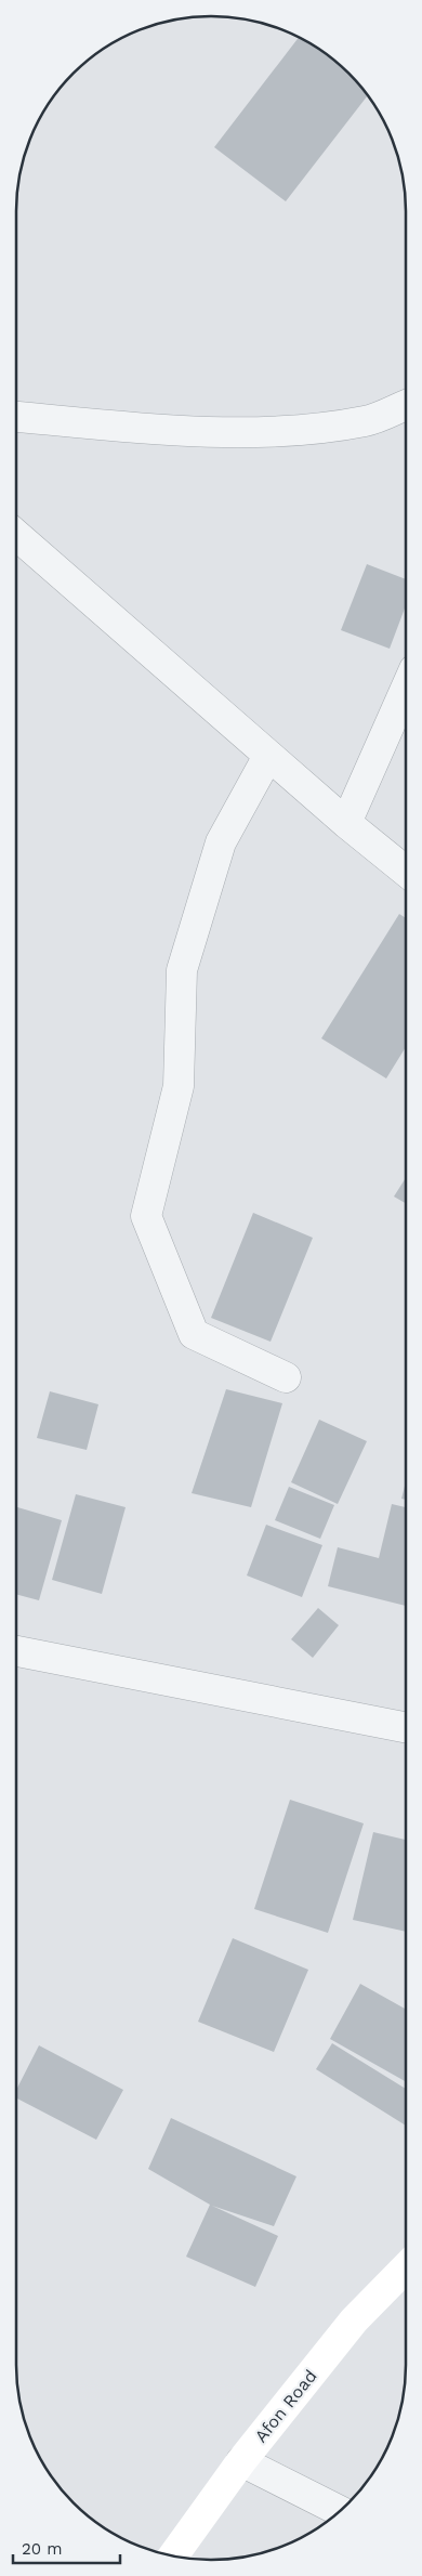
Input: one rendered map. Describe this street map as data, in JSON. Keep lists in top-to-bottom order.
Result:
{
  "streets": {
    "main road": ["Afon Road"]
  },
  "scale_bar": "20 m"
}
